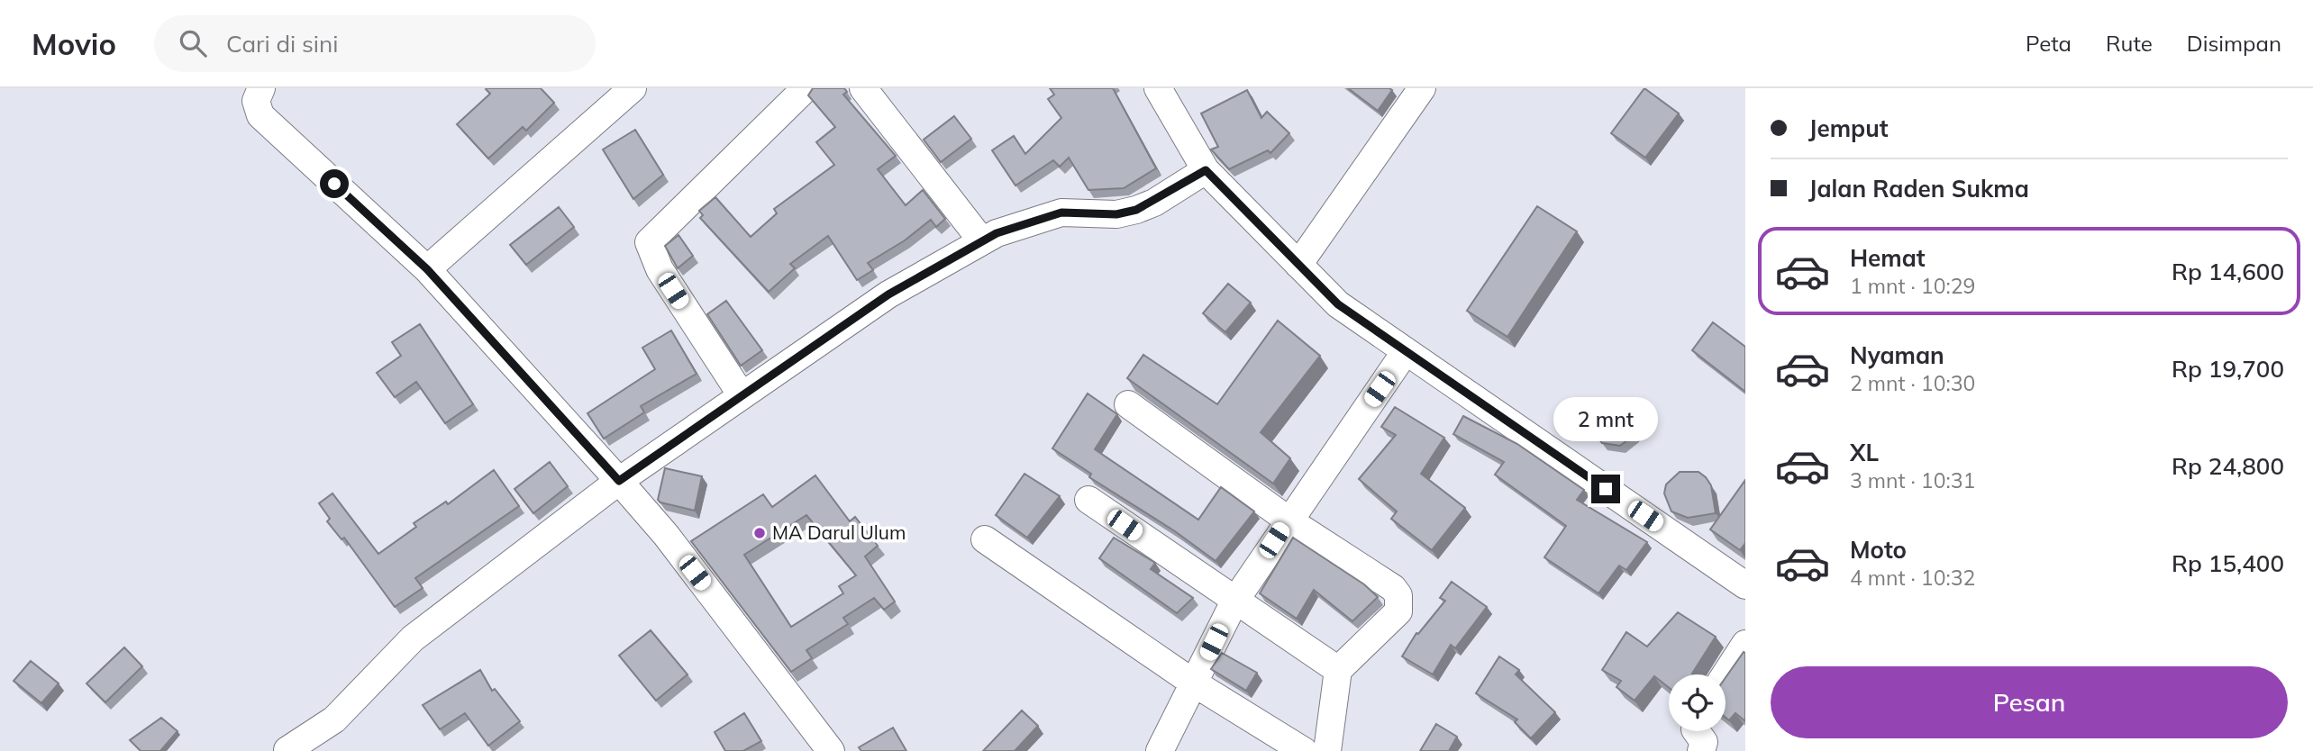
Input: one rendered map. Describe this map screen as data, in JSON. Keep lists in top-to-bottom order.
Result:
{
  "places": ["MA Darul Ulum"],
  "page": {
    "header": "Movio",
    "search": "Cari di sini",
    "nav": ["Peta", "Rute", "Disimpan"],
    "banner": ["Jemput", "Jalan Raden Sukma"],
    "list": [
      {
        "name": "Hemat",
        "note": "1 mnt · 10:29",
        "value": "Rp 14,600"
      },
      {
        "name": "Nyaman",
        "note": "2 mnt · 10:30",
        "value": "Rp 19,700"
      },
      {
        "name": "XL",
        "note": "3 mnt · 10:31",
        "value": "Rp 24,800"
      },
      {
        "name": "Moto",
        "note": "4 mnt · 10:32",
        "value": "Rp 15,400"
      }
    ],
    "bubble": "2 mnt",
    "buttons": "Pesan"
  }
}
